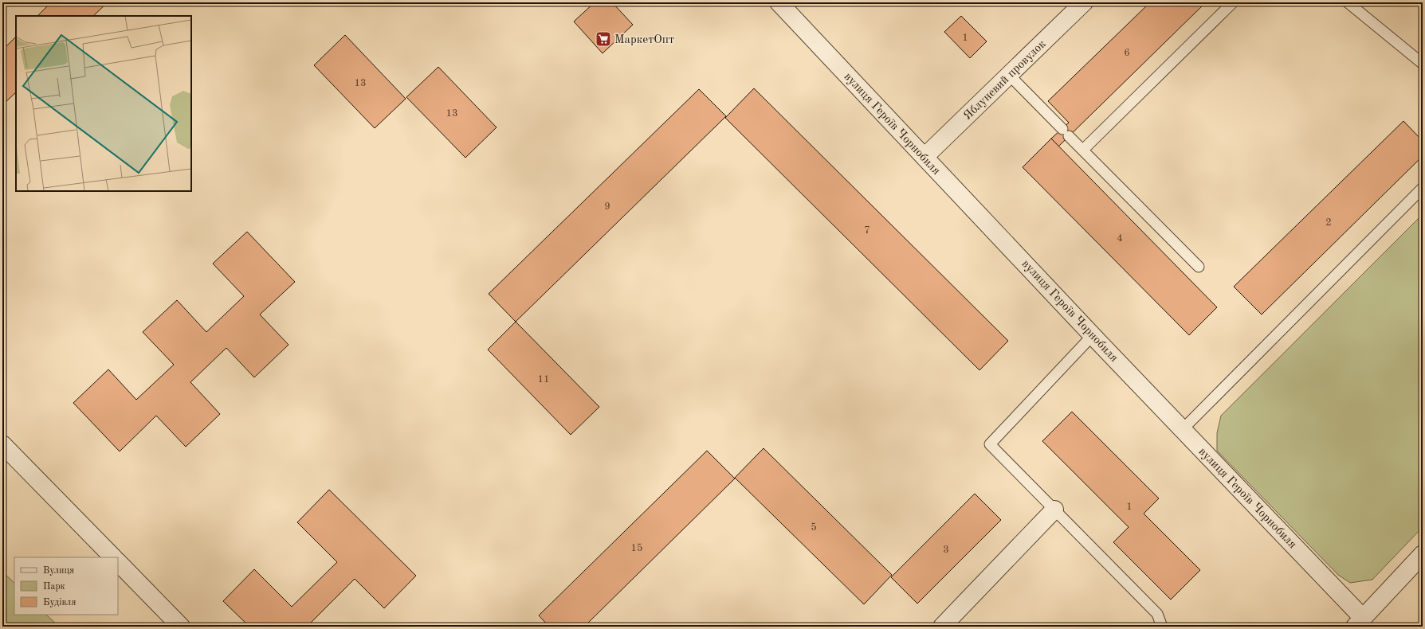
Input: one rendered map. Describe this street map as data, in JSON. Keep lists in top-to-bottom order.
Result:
{
  "streets": {
    "street": ["Яблуневий провулок", "вулиця Героїв Чорнобиля"]
  },
  "crossings": [
    ["Яблуневий провулок", "вулиця Героїв Чорнобиля"]
  ],
  "places": {
    "supermarket": ["МаркетОпт"]
  },
  "house_numbers": [
    "1",
    "6",
    "13",
    "13",
    "9",
    "2",
    "7",
    "4",
    "11",
    "1",
    "5",
    "15",
    "3"
  ],
  "legend": ["Вулиця", "Парк", "Будівля"]
}
